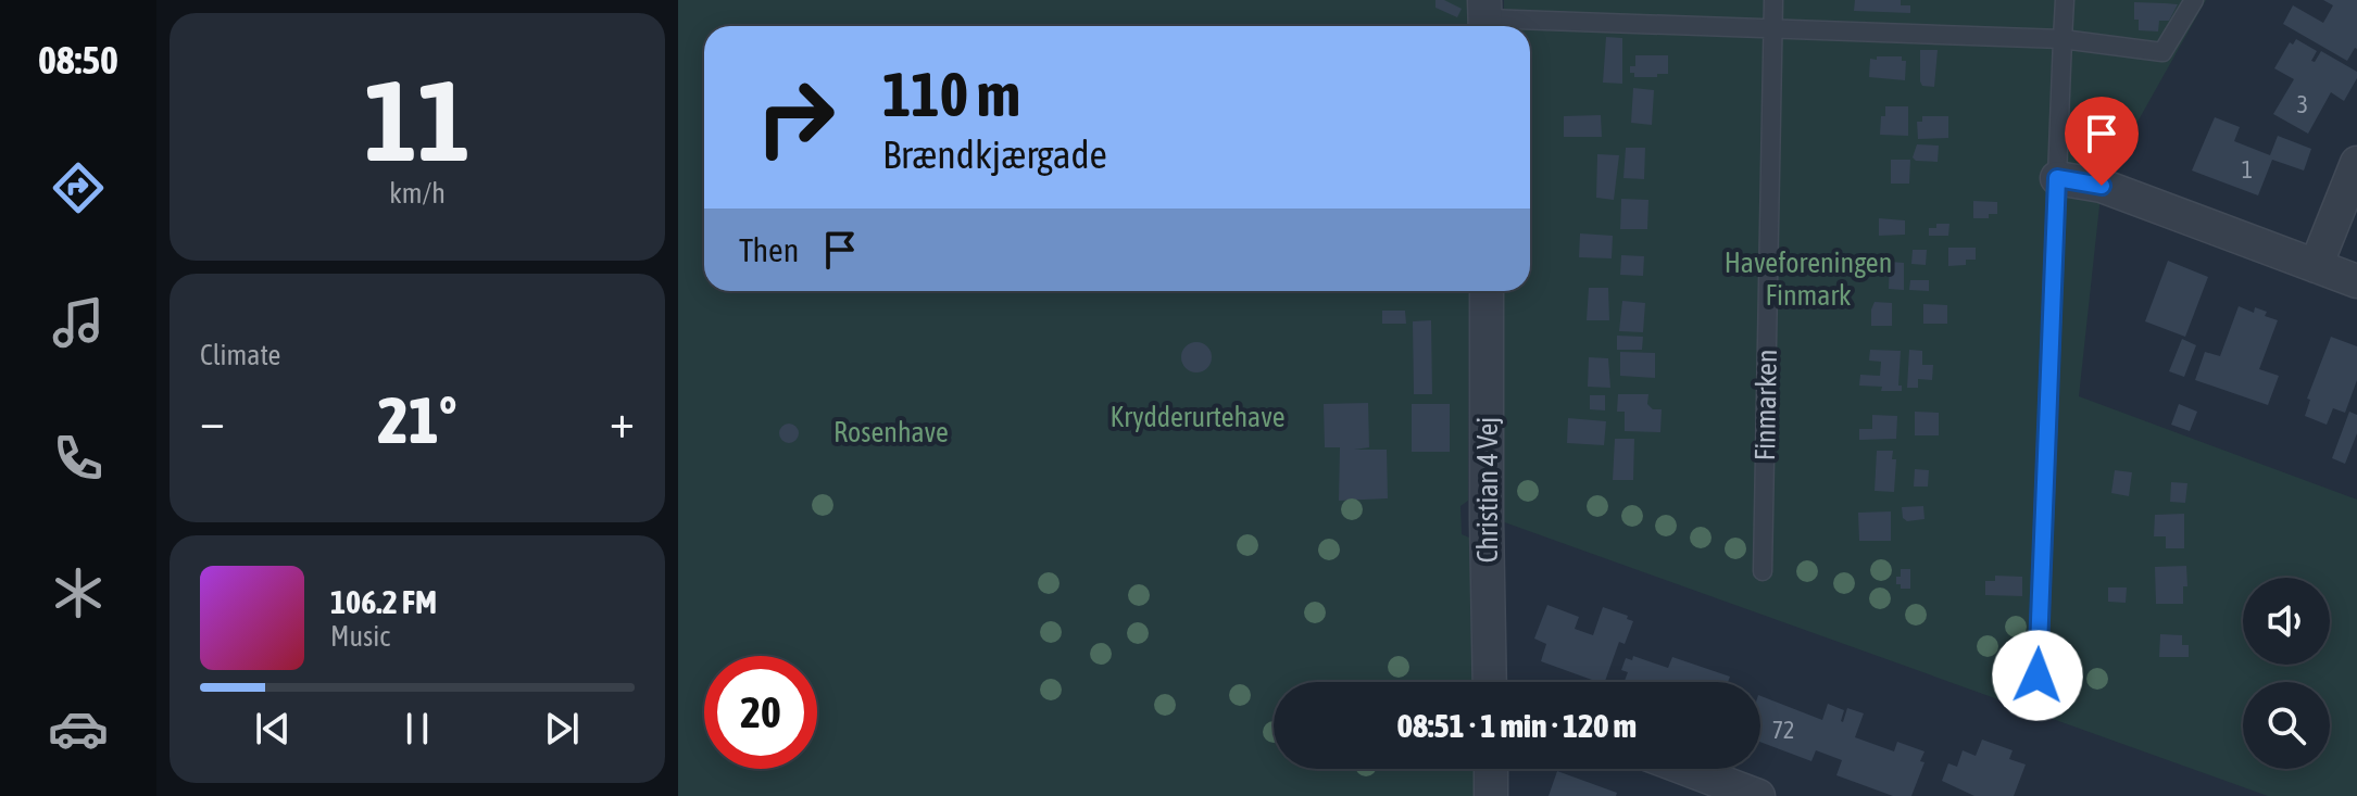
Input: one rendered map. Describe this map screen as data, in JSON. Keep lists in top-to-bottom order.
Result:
{
  "streets": {
    "street": ["Christian 4 Vej"],
    "lane": ["Finmarken"]
  },
  "parks": ["Haveforeningen Finmark", "Krydderurtehave", "Rosenhave"],
  "house_numbers": ["3", "1", "72"],
  "page": {
    "tabs": "08:50",
    "tile": [
      ["11", "km/h"],
      "Climate"
    ],
    "turn": ["110 m", "Brændkjærgade"],
    "then": "Then",
    "heat": ["−", "21°", "+"],
    "song": ["106.2 FM", "Music"],
    "limit": "20",
    "trip": "08:51 · 1 min · 120 m"
  }
}
